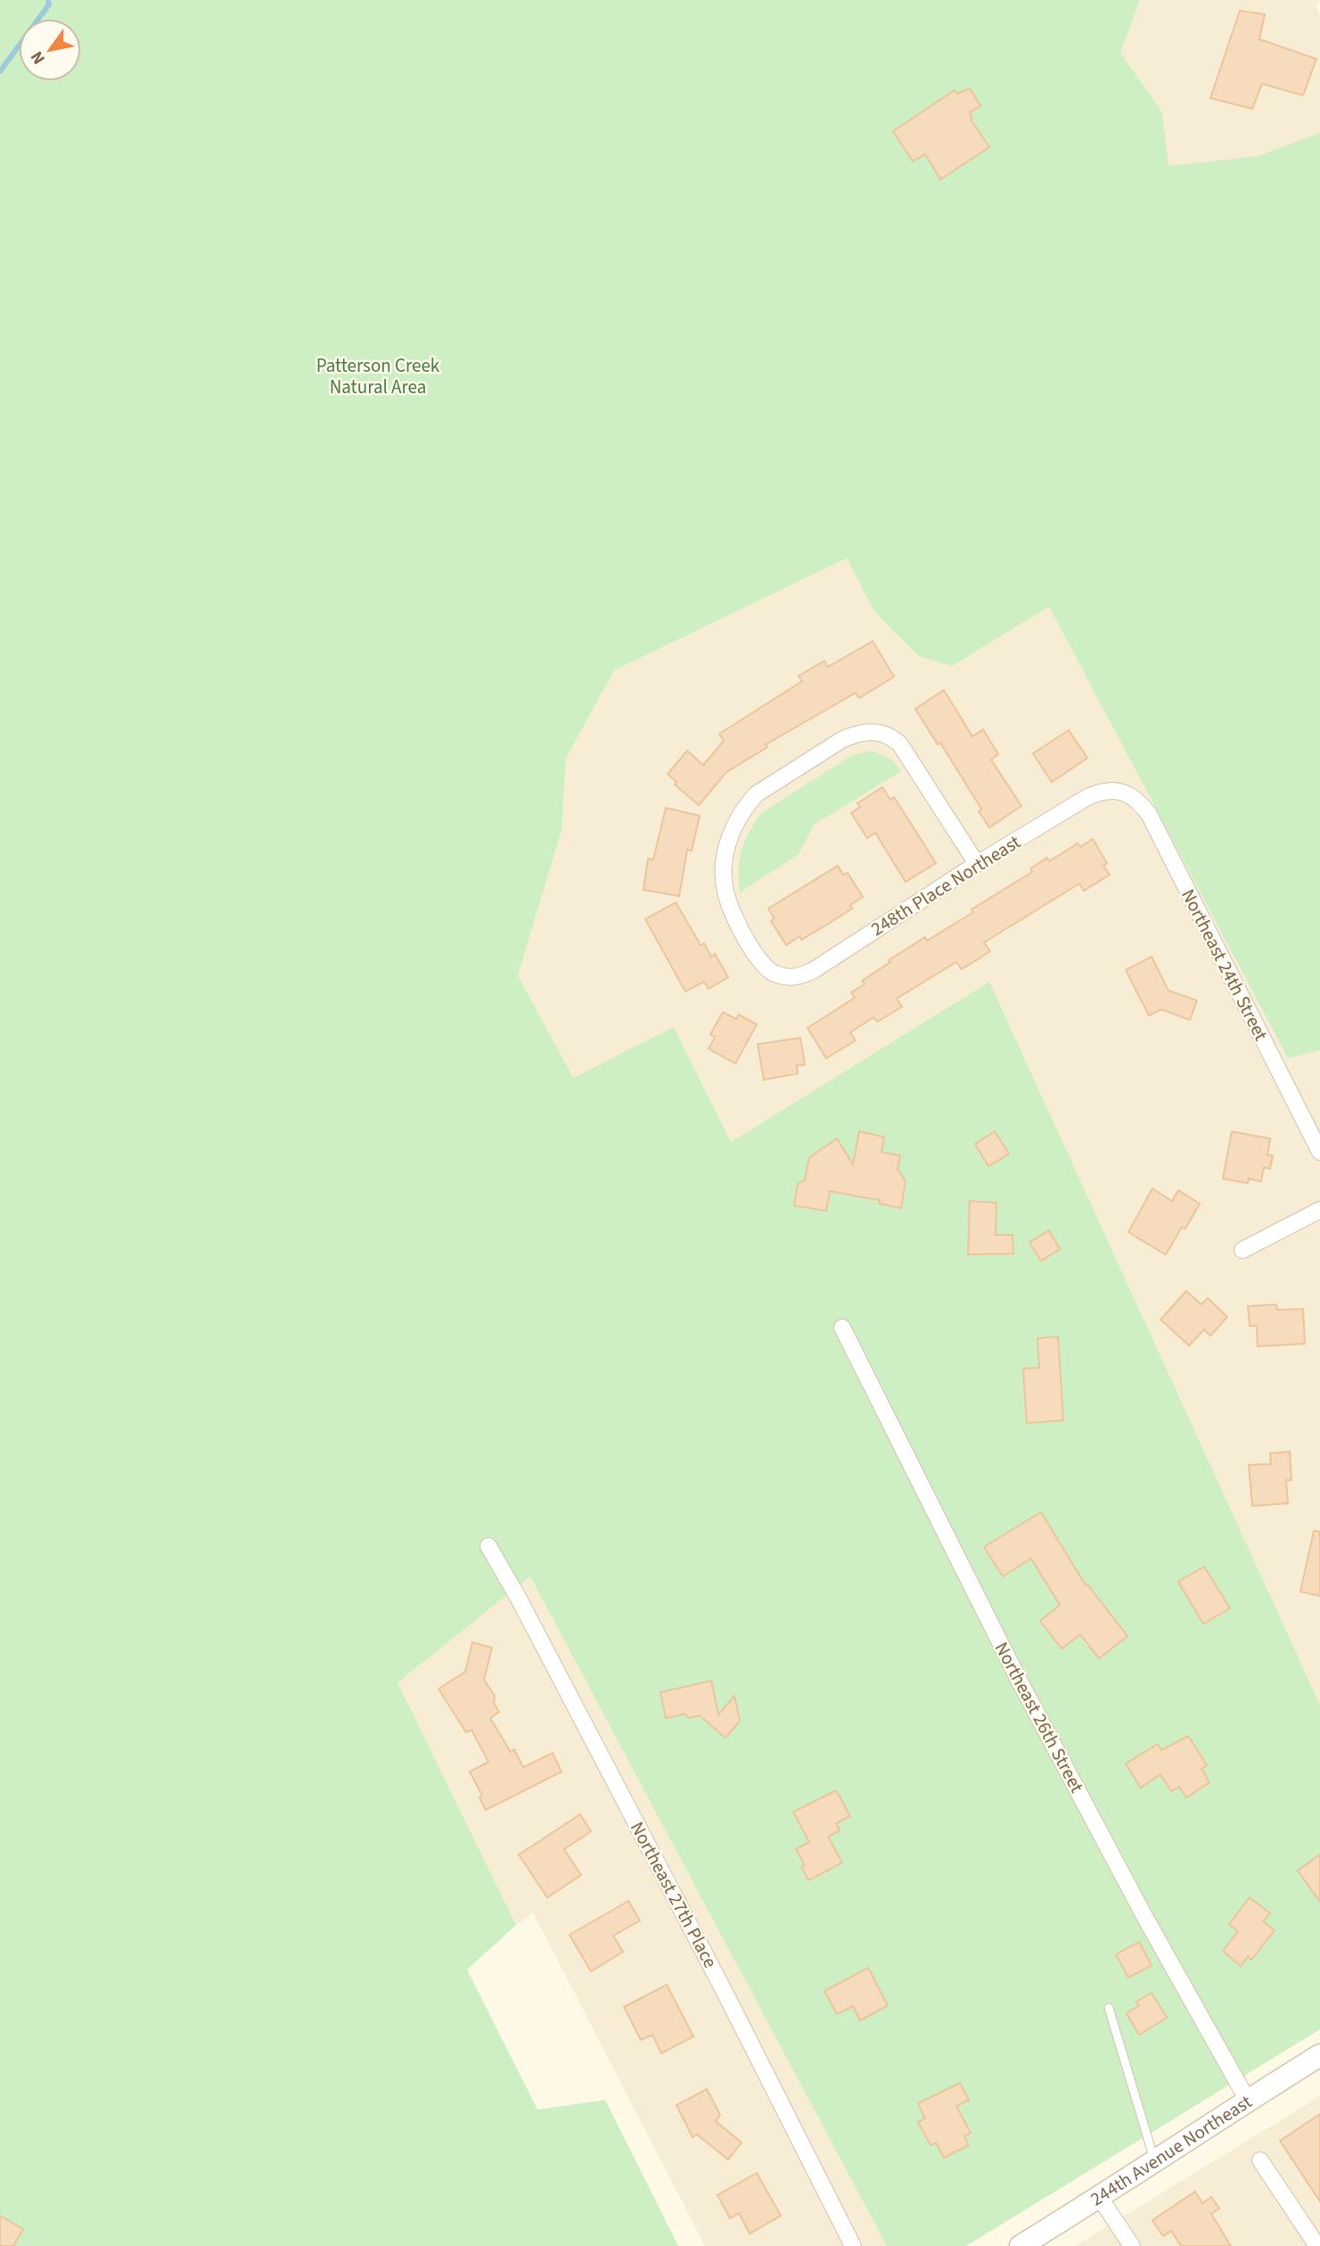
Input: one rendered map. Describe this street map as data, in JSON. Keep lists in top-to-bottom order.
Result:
{
  "streets": {
    "street": [
      "248th Place Northeast",
      "Northeast 24th Street",
      "Northeast 26th Street",
      "Northeast 27th Place",
      "244th Avenue Northeast"
    ]
  },
  "crossings": [
    ["248th Place Northeast", "Northeast 24th Street"],
    ["Northeast 26th Street", "244th Avenue Northeast"]
  ],
  "parks": ["Patterson Creek Natural Area"],
  "north": "bottom left"
}
